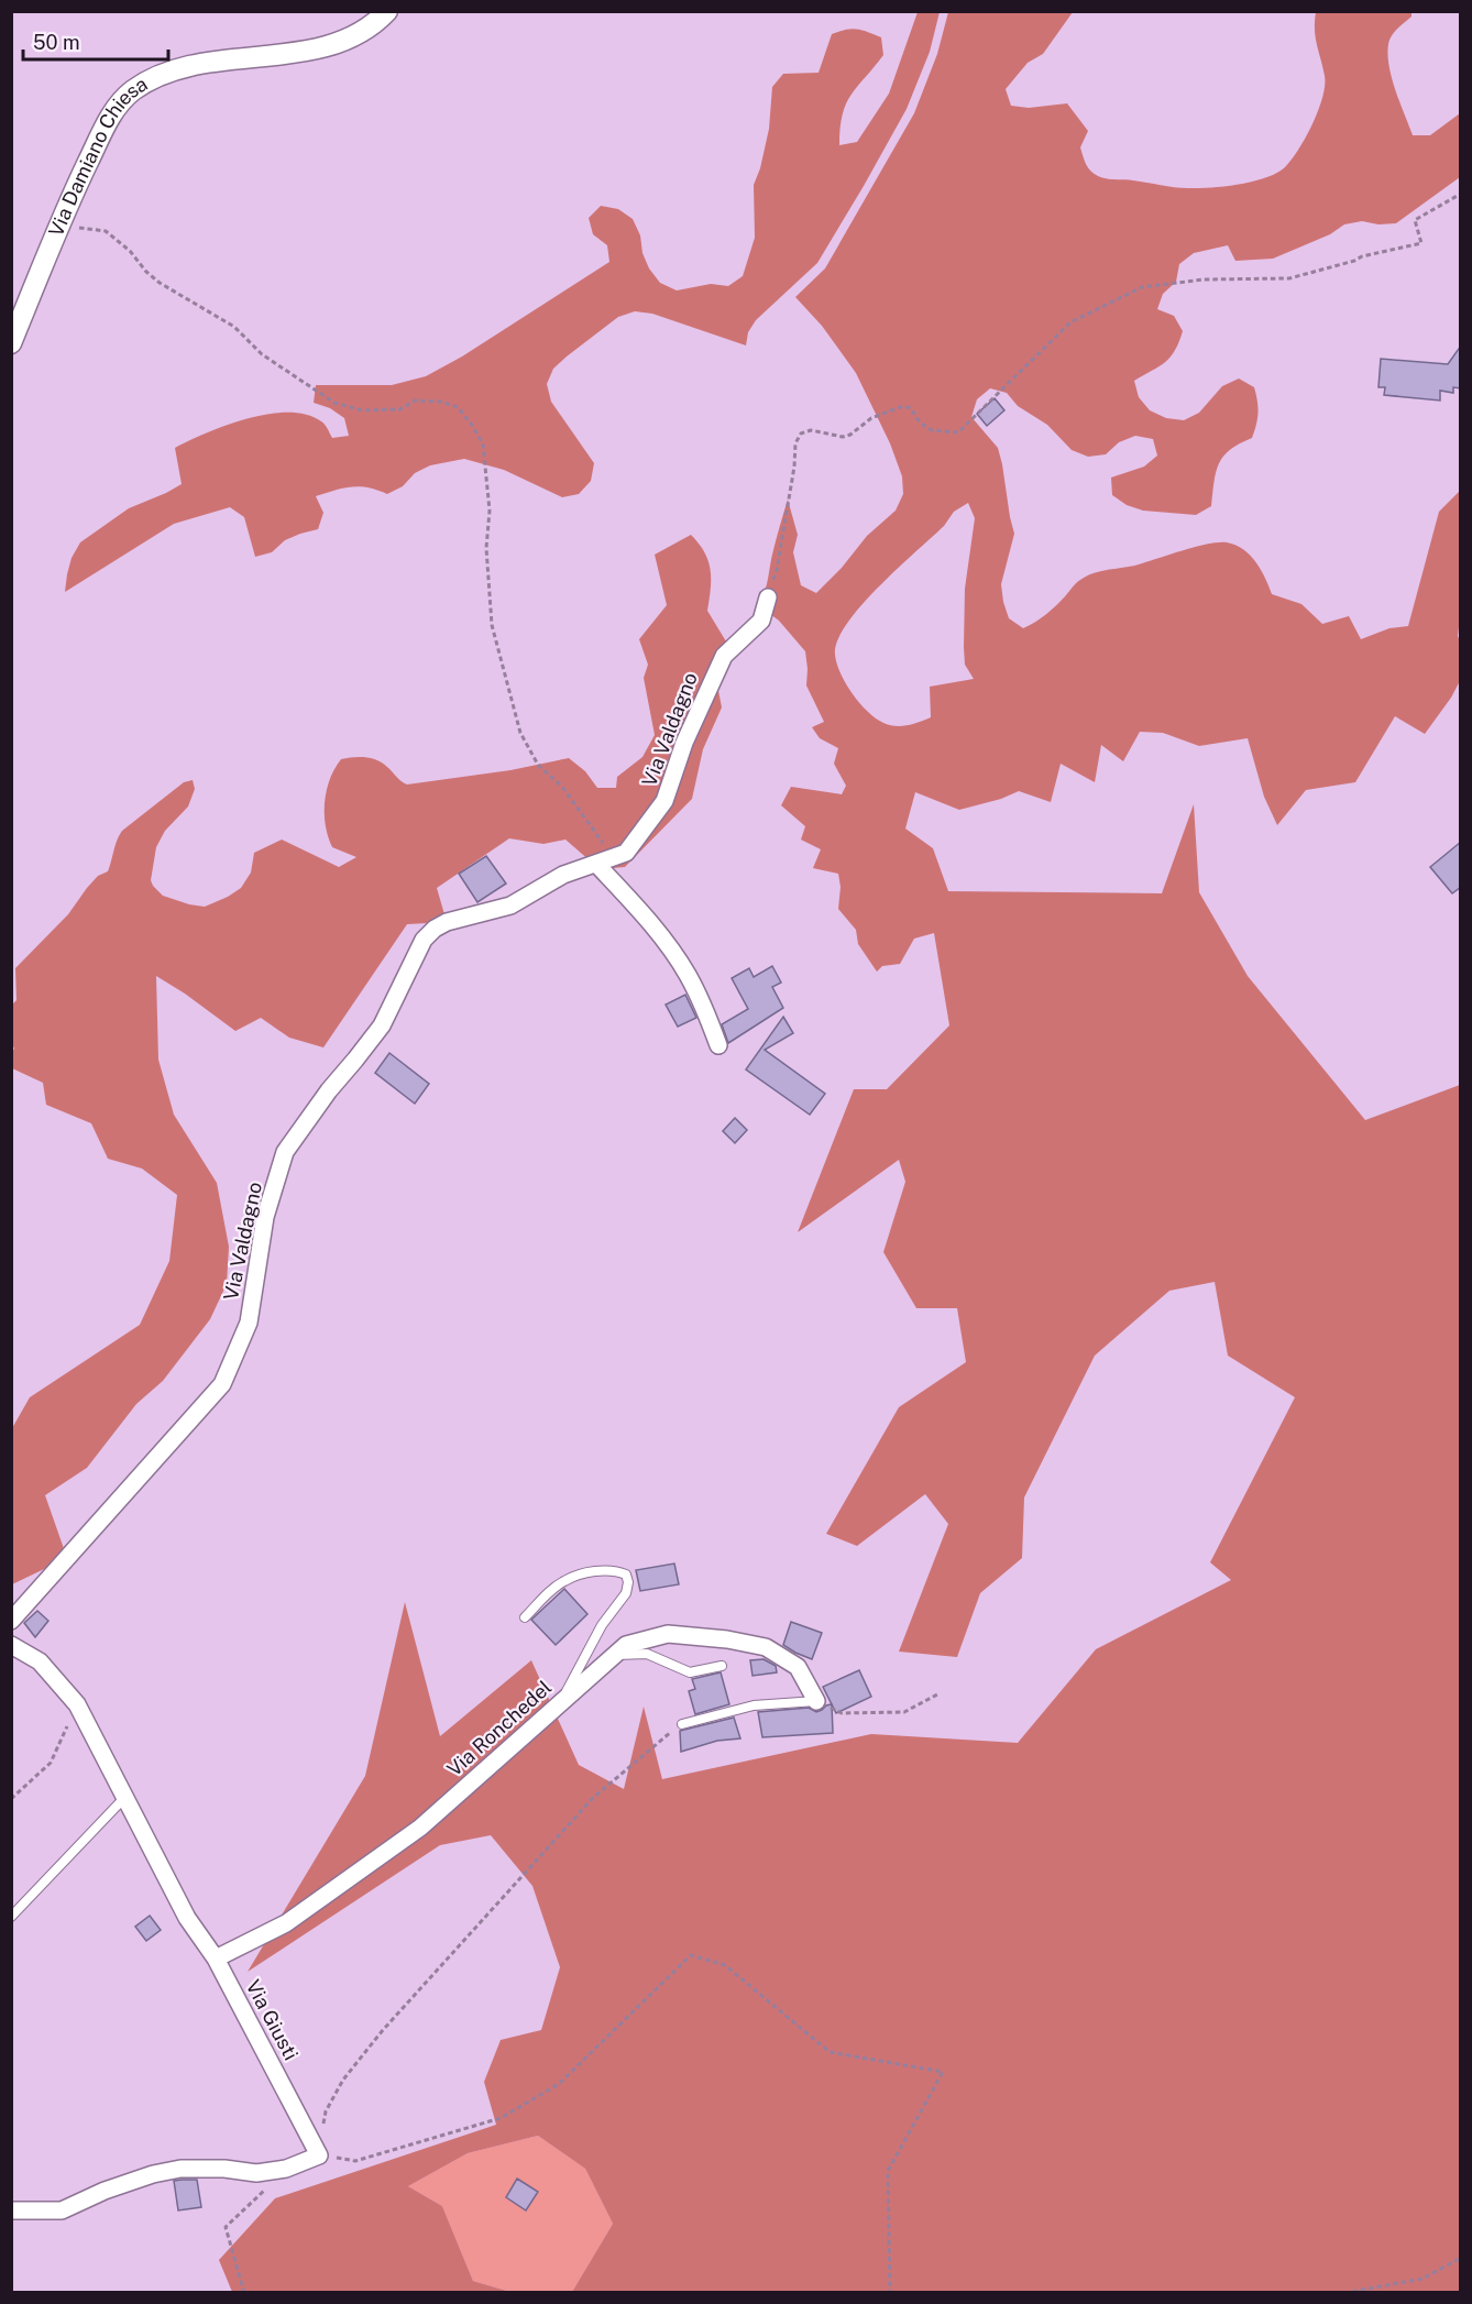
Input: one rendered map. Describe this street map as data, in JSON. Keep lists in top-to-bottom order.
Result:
{
  "streets": {
    "street": [
      "Via Damiano Chiesa",
      "Via Valdagno",
      "Via Ronchedel",
      "Via Giusti"
    ]
  },
  "crossings": [
    ["Via Ronchedel", "Via Giusti"]
  ],
  "scale_bar": "50 m"
}
